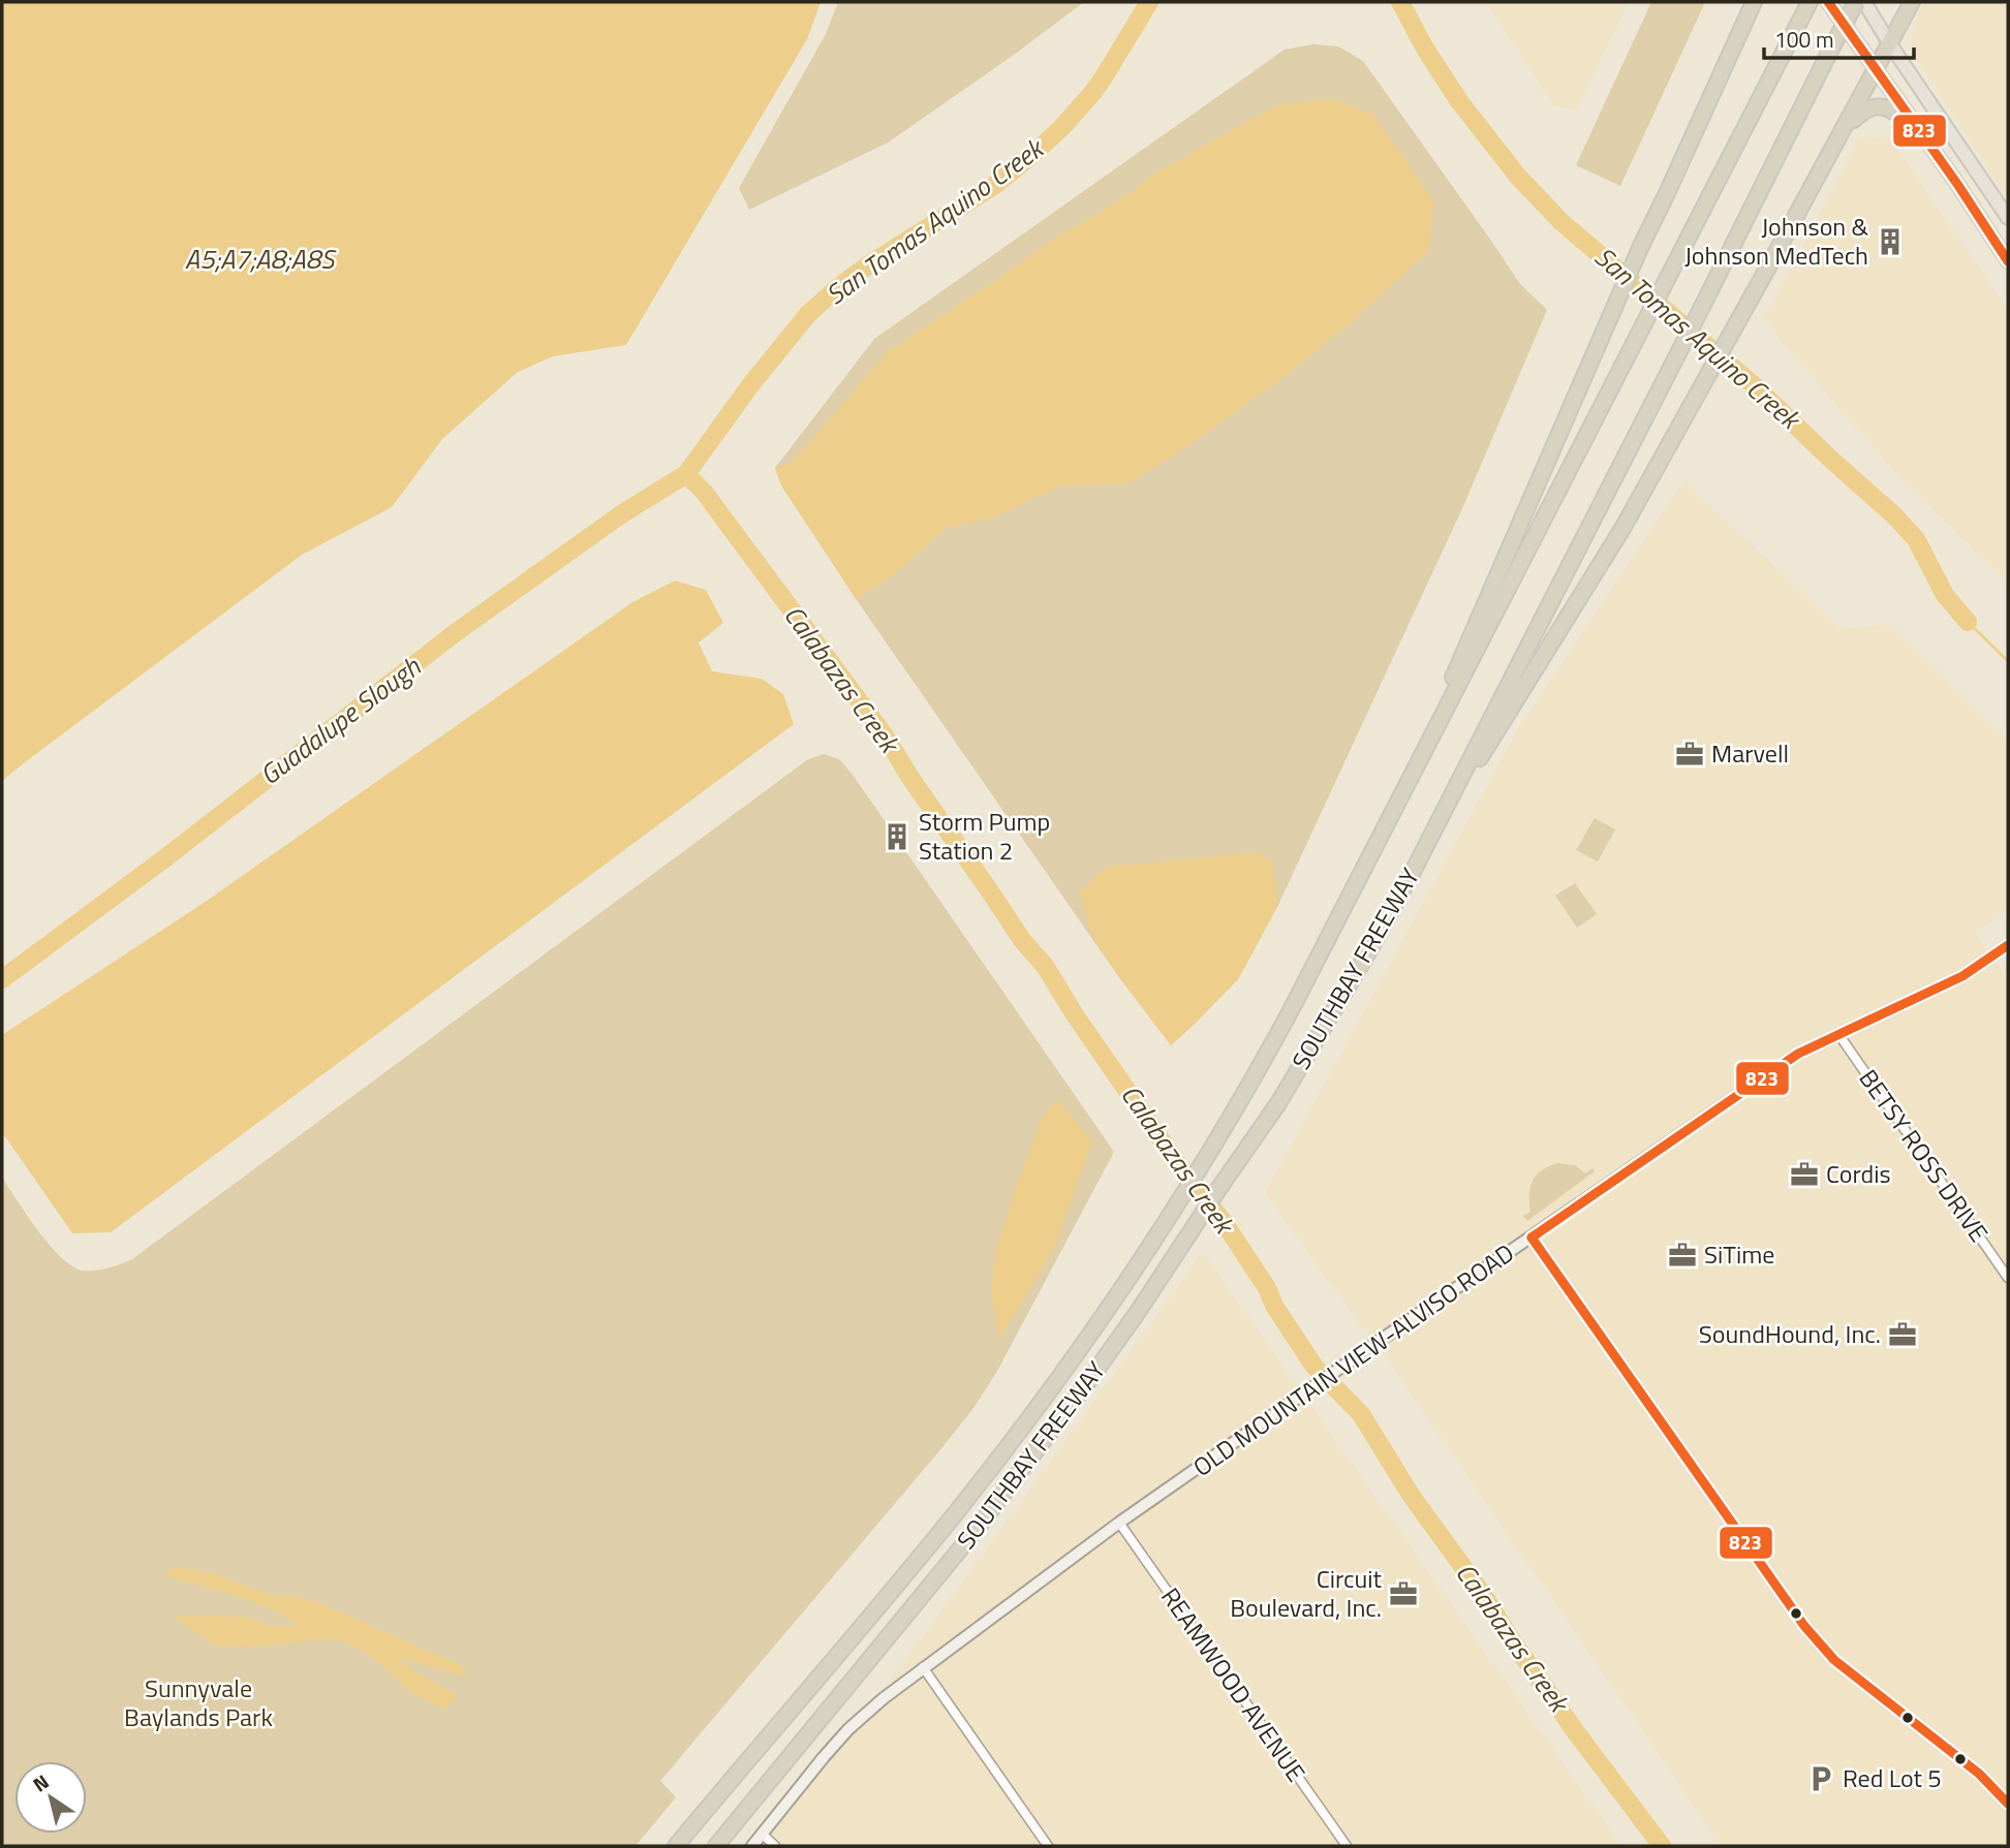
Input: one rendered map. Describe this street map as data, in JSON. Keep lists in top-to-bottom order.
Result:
{
  "streets": {
    "highway": ["SOUTHBAY FREEWAY"],
    "street": ["BETSY ROSS DRIVE", "OLD MOUNTAIN VIEW-ALVISO ROAD", "REAMWOOD AVENUE"]
  },
  "crossings": [
    ["BETSY ROSS DRIVE", "OLD MOUNTAIN VIEW-ALVISO ROAD"],
    ["OLD MOUNTAIN VIEW-ALVISO ROAD", "REAMWOOD AVENUE"]
  ],
  "water": [
    "San Tomas Aquino Creek",
    "A5;A7;A8;A8S",
    "Calabazas Creek",
    "Guadalupe Slough"
  ],
  "parks": ["Sunnyvale Baylands Park"],
  "places": {
    "building": ["Johnson & Johnson MedTech", "Storm Pump Station 2"],
    "office": [
      "Marvell",
      "Cordis",
      "SiTime",
      "SoundHound, Inc.",
      "Circuit Boulevard, Inc."
    ],
    "parking": ["Red Lot 5"]
  },
  "lines": ["transit line 823"],
  "scale_bar": "100 m",
  "north": "top left"
}
